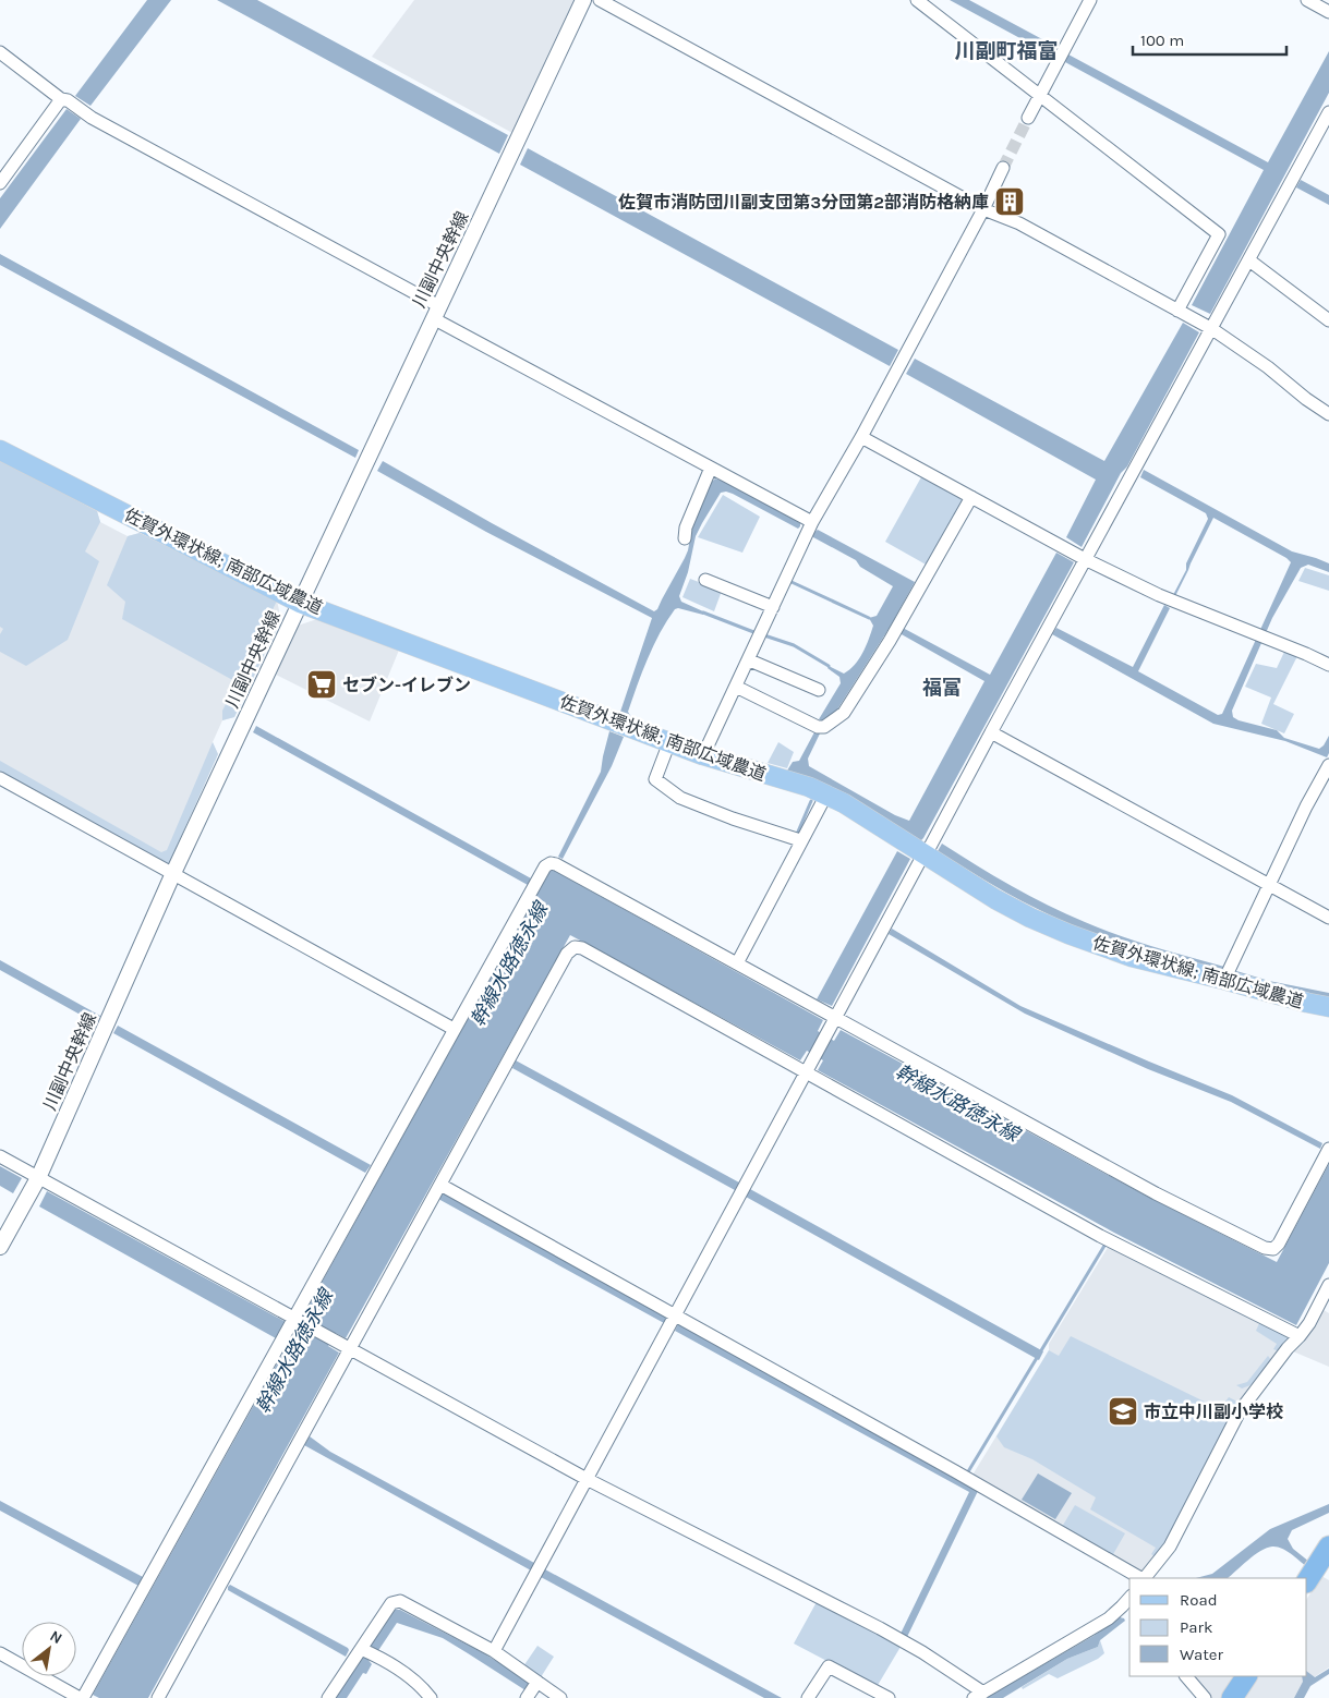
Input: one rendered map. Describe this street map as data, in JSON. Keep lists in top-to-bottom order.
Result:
{
  "streets": {
    "main road": ["佐賀外環状線; 南部広域農道"],
    "street": ["川副中央幹線"]
  },
  "crossings": [
    ["川副中央幹線", "佐賀外環状線; 南部広域農道"]
  ],
  "districts": ["川副町福富", "福富"],
  "water": ["幹線水路徳永線"],
  "places": {
    "building": ["佐賀市消防団川副支団第3分団第2部消防格納庫"],
    "supermarket": ["セブン-イレブン"],
    "school or university": ["市立中川副小学校"]
  },
  "legend": ["Road", "Park", "Water"],
  "scale_bar": "100 m",
  "north": "top right"
}
